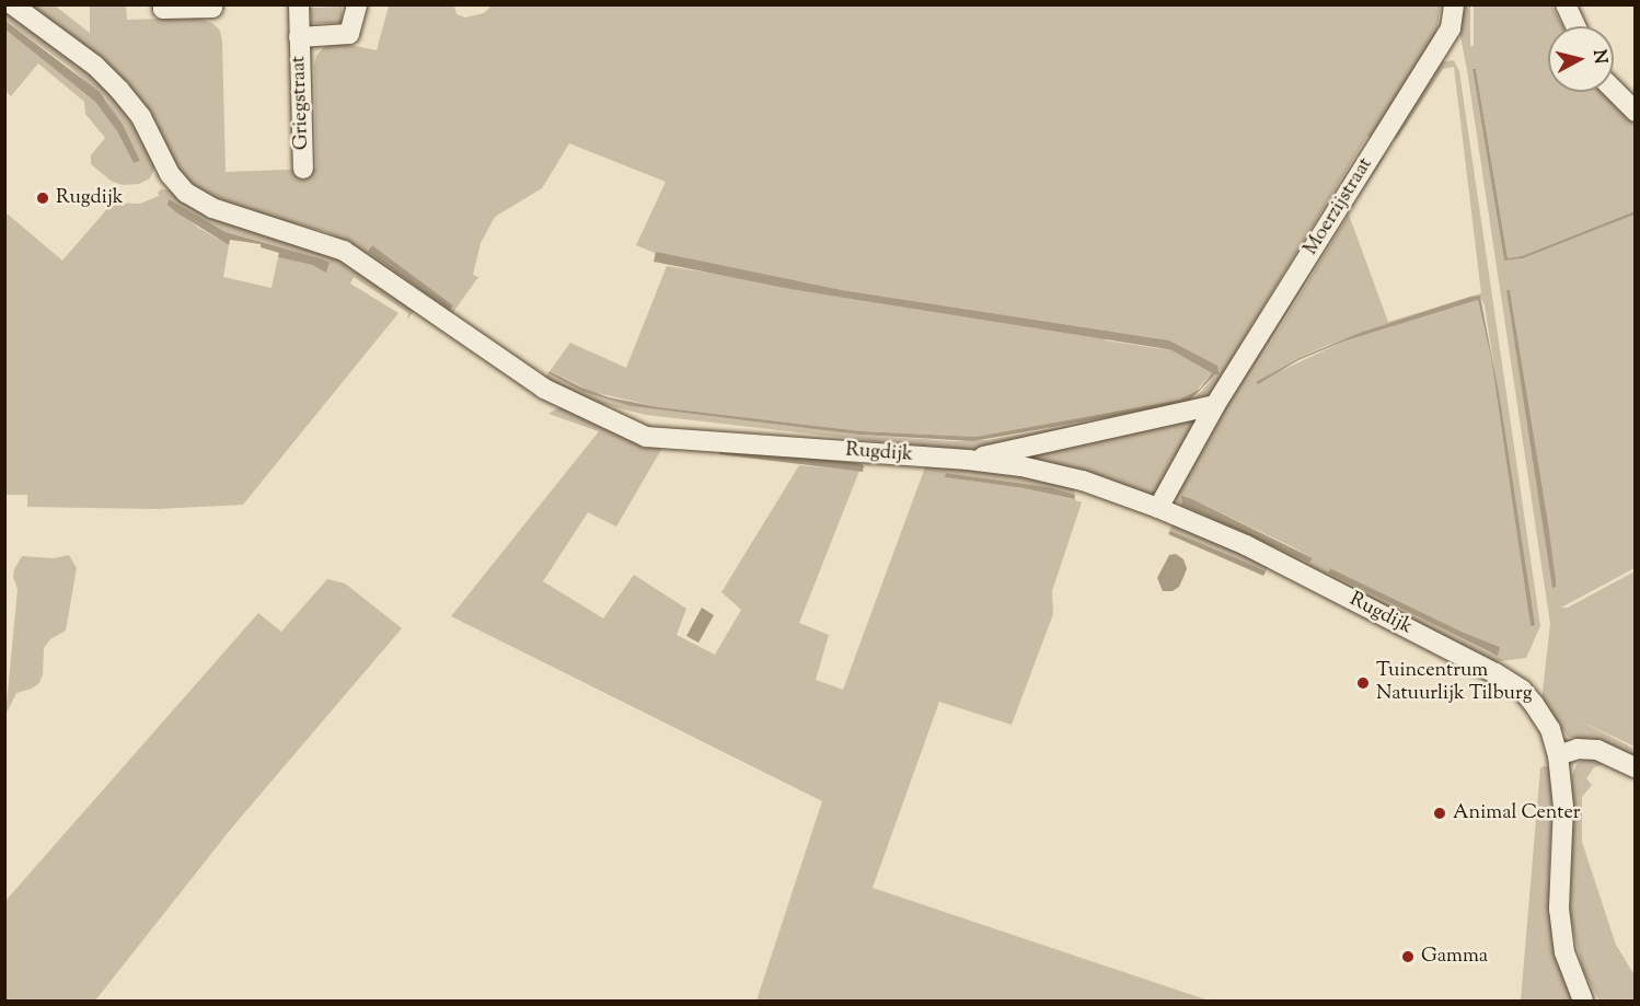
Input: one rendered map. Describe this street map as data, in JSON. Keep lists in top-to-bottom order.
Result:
{
  "streets": {
    "street": ["Griegstraat", "Moerzijstraat", "Rugdijk"]
  },
  "crossings": [
    ["Moerzijstraat", "Rugdijk"]
  ],
  "places": [
    "Rugdijk",
    "Tuincentrum Natuurlijk Tilburg",
    "Animal Center",
    "Gamma"
  ],
  "north": "right"
}
